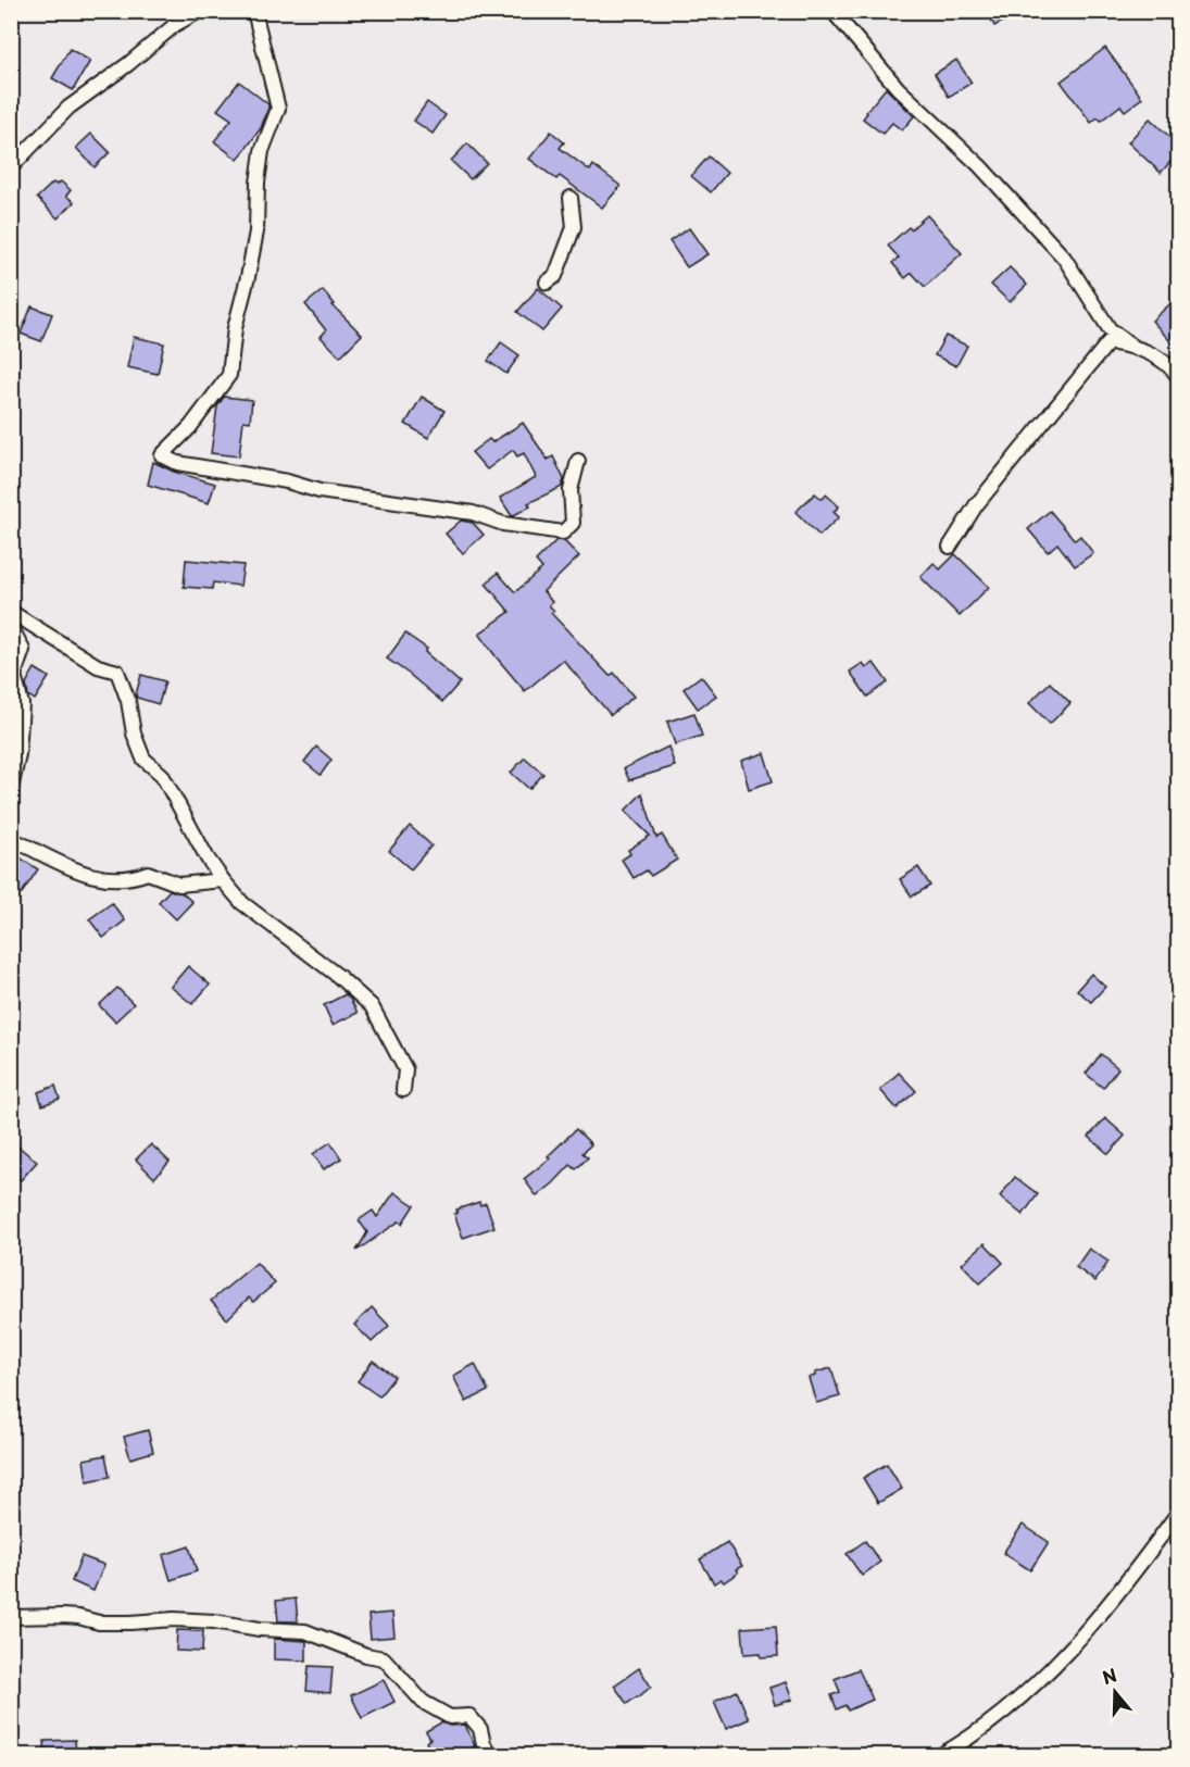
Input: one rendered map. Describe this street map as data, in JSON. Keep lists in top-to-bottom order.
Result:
{
  "north": "top"
}
